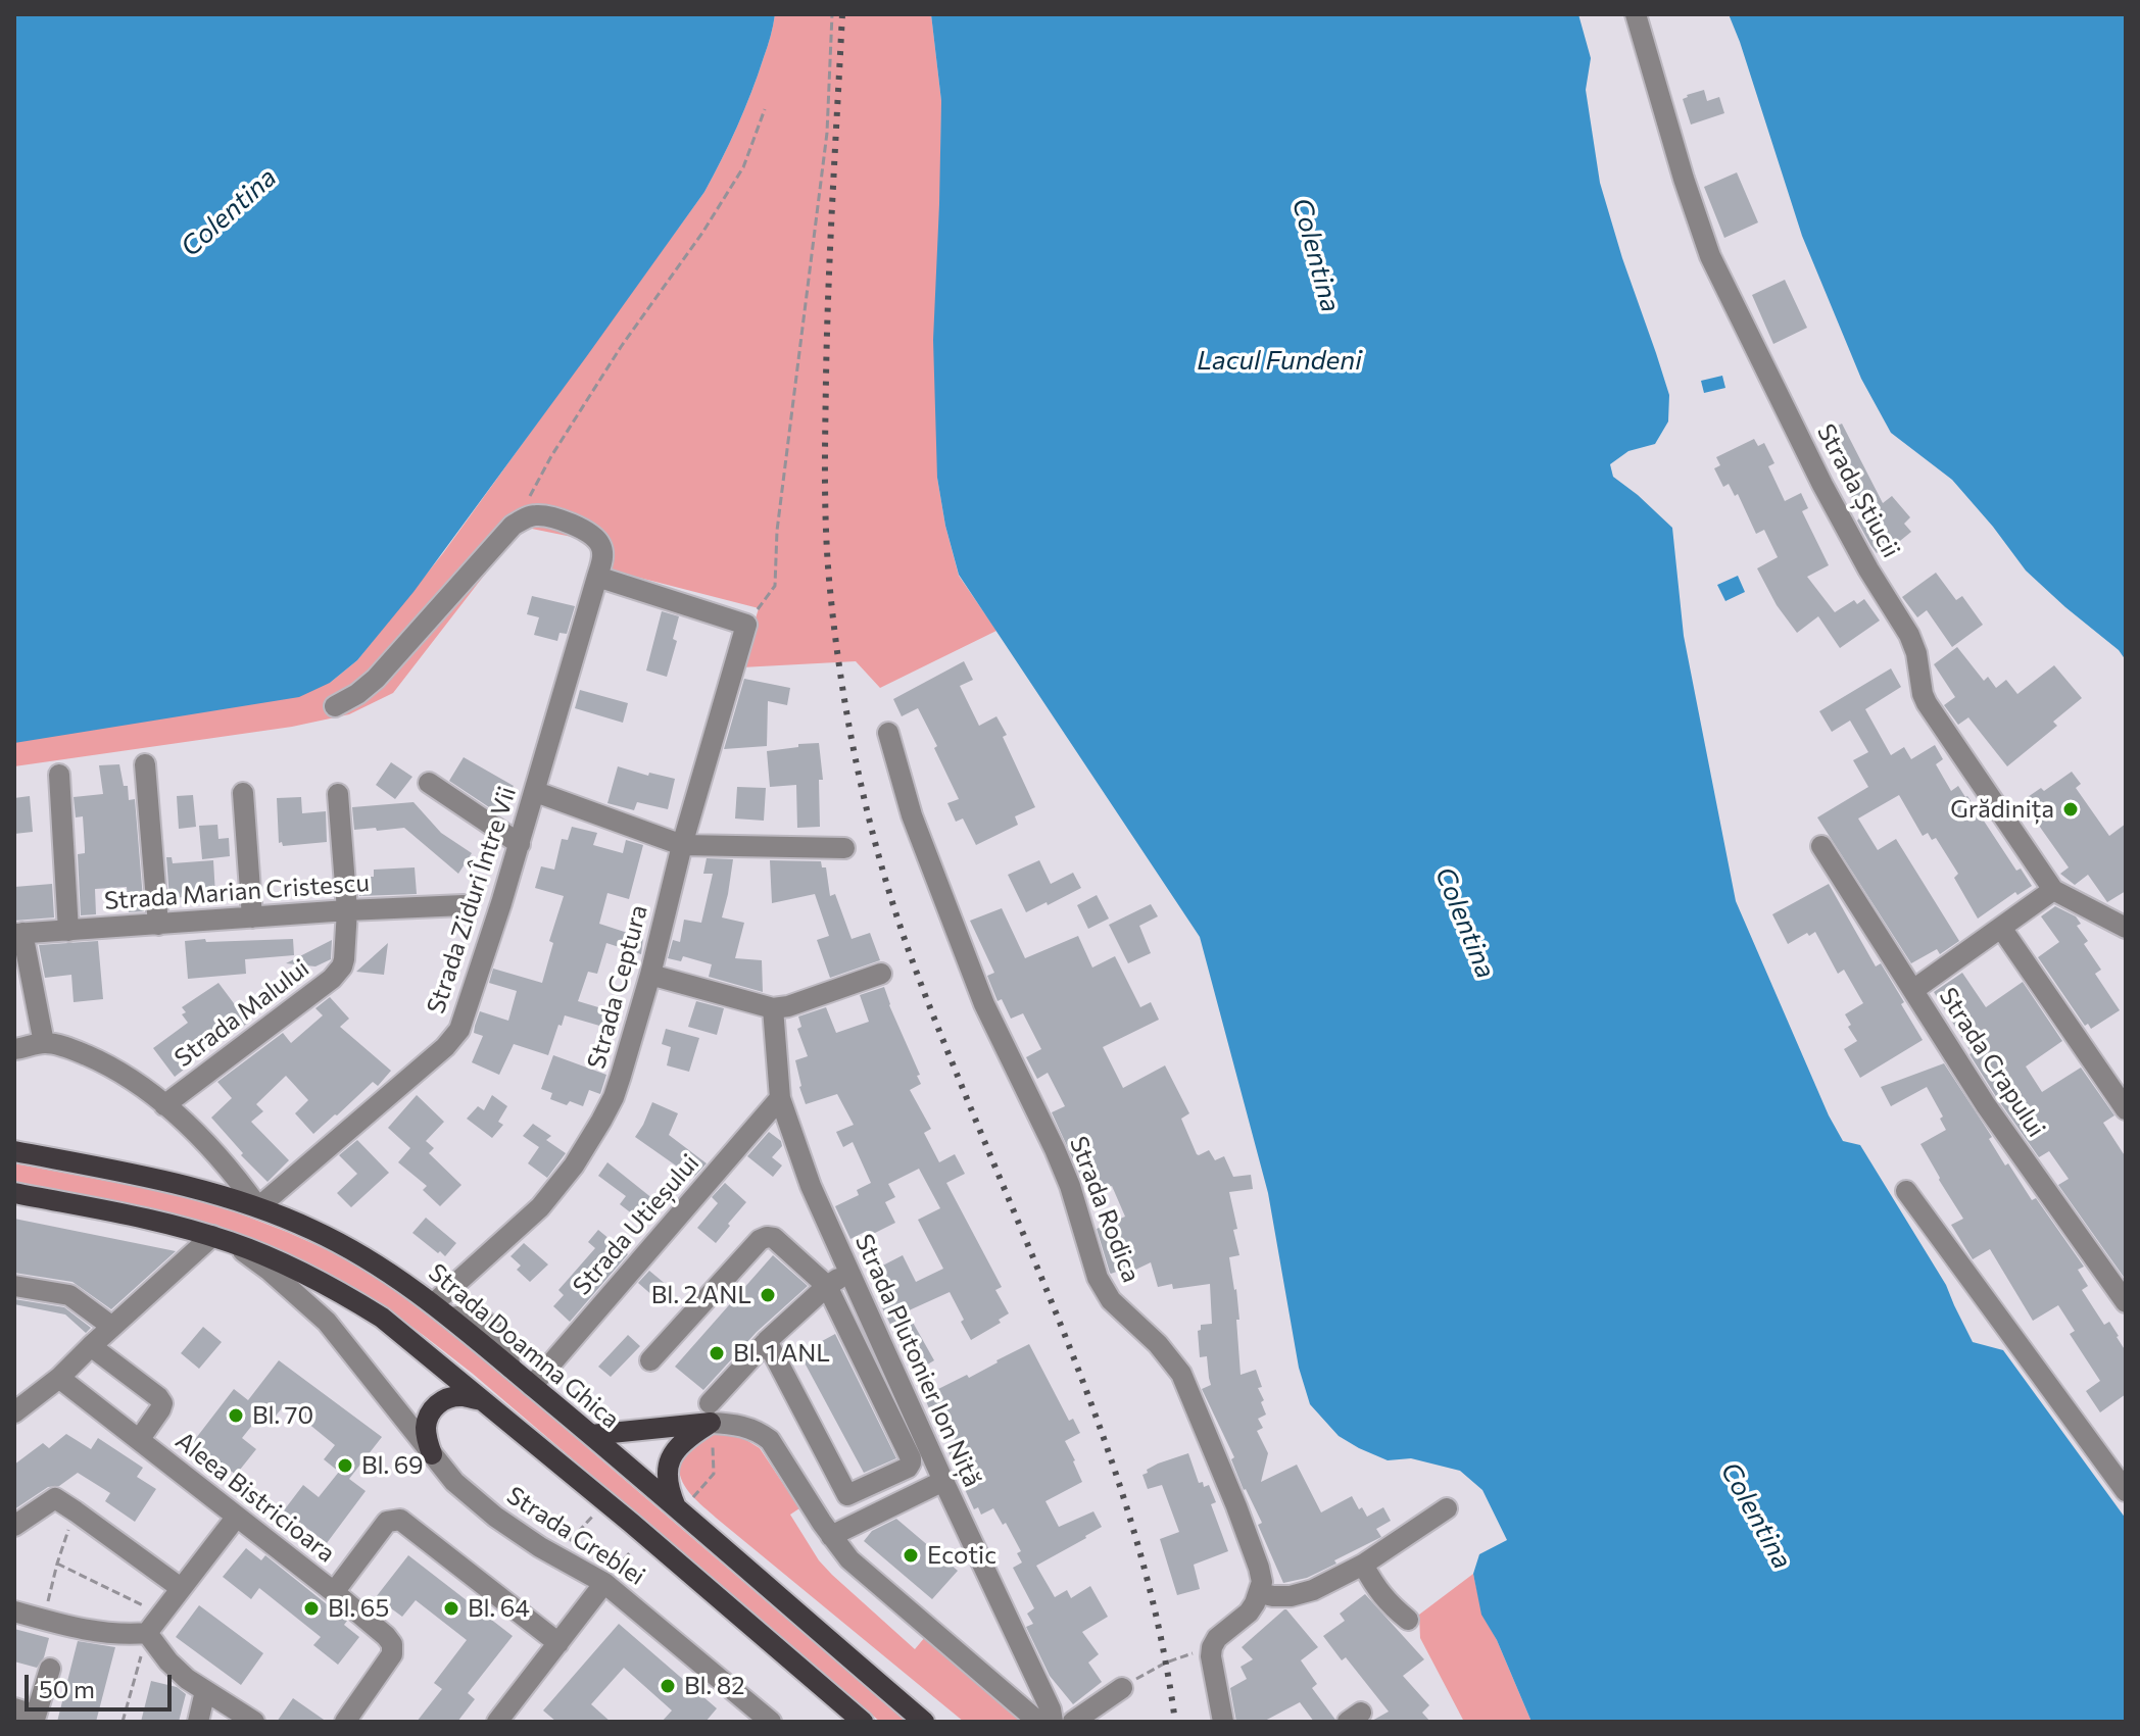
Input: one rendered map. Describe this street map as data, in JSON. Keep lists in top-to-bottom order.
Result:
{
  "streets": {
    "main road": ["Strada Doamna Ghica"],
    "street": [
      "Strada Știucii",
      "Strada Marian Cristescu",
      "Strada Ziduri Între Vii",
      "Strada Ceptura",
      "Strada Malului",
      "Strada Crapului",
      "Strada Rodica",
      "Strada Utieșului",
      "Strada Plutonier Ion Niță",
      "Aleea Bistricioara",
      "Strada Greblei"
    ]
  },
  "crossings": [
    ["Strada Marian Cristescu", "Strada Malului"],
    ["Strada Ziduri Între Vii", "Strada Doamna Ghica"],
    ["Strada Ceptura", "Strada Doamna Ghica"],
    ["Strada Utieșului", "Strada Doamna Ghica"],
    ["Strada Utieșului", "Strada Plutonier Ion Niță"]
  ],
  "water": ["Colentina", "Lacul Fundeni"],
  "places": [
    "Grădinița",
    "Bl. 2 ANL",
    "Bl. 1 ANL",
    "Bl. 70",
    "Bl. 69",
    "Ecotic",
    "Bl. 65",
    "Bl. 64",
    "Bl. 82"
  ],
  "scale_bar": "50 m"
}
